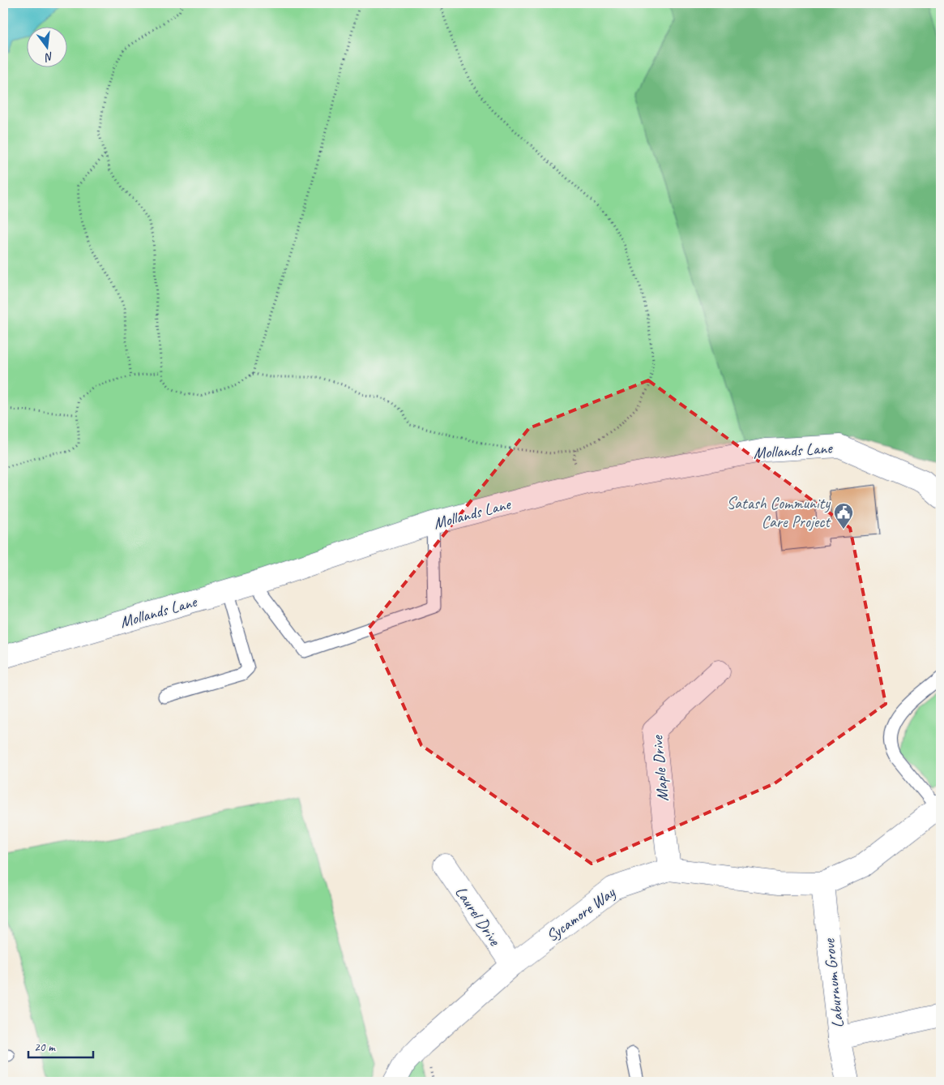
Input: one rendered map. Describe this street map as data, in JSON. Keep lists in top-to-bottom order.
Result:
{
  "streets": {
    "street": [
      "Mollands Lane",
      "Maple Drive",
      "Sycamore Way",
      "Laurel Drive",
      "Laburnum Grove"
    ]
  },
  "crossings": [
    ["Maple Drive", "Sycamore Way"],
    ["Sycamore Way", "Laurel Drive"],
    ["Sycamore Way", "Laburnum Grove"]
  ],
  "places": {
    "public building": ["Satash Community Care Project"]
  },
  "scale_bar": "20 m",
  "north": "bottom"
}
